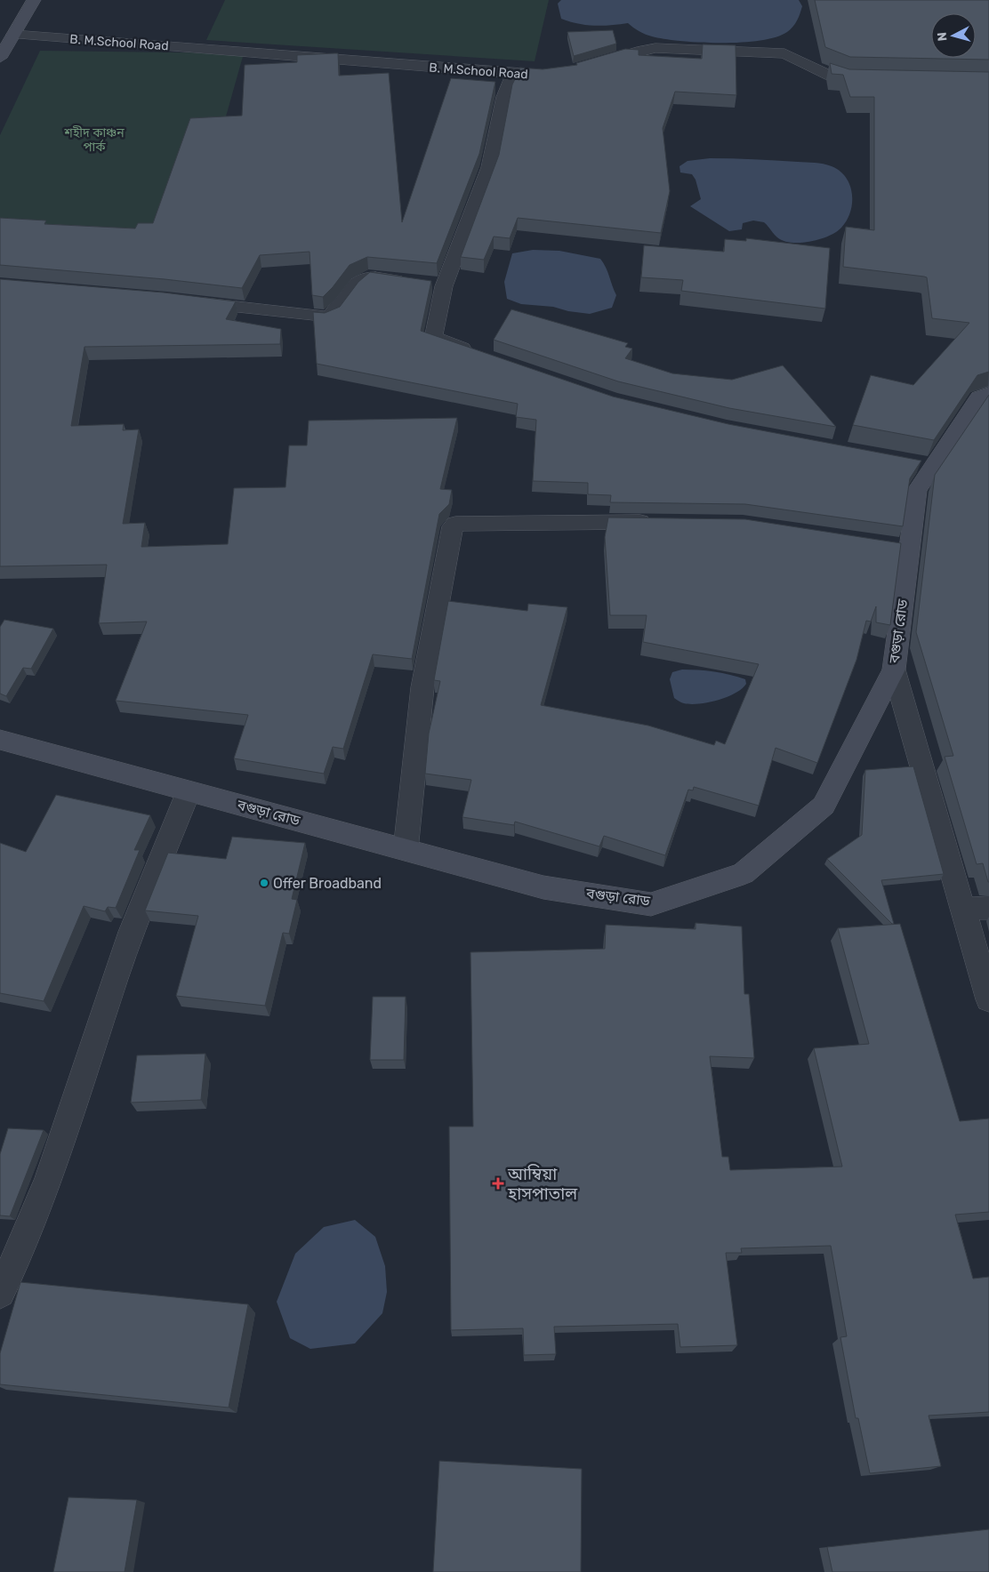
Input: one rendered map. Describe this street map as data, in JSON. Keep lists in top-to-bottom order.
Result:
{
  "streets": {
    "main road": ["বগুড়া রোড"],
    "street": ["B. M.School Road"]
  },
  "parks": ["শহীদ কাঞ্চন পার্ক"],
  "places": {
    "other": ["Offer Broadband"],
    "health": ["আম্বিয়া হাসপাতাল"]
  },
  "north": "left"
}
